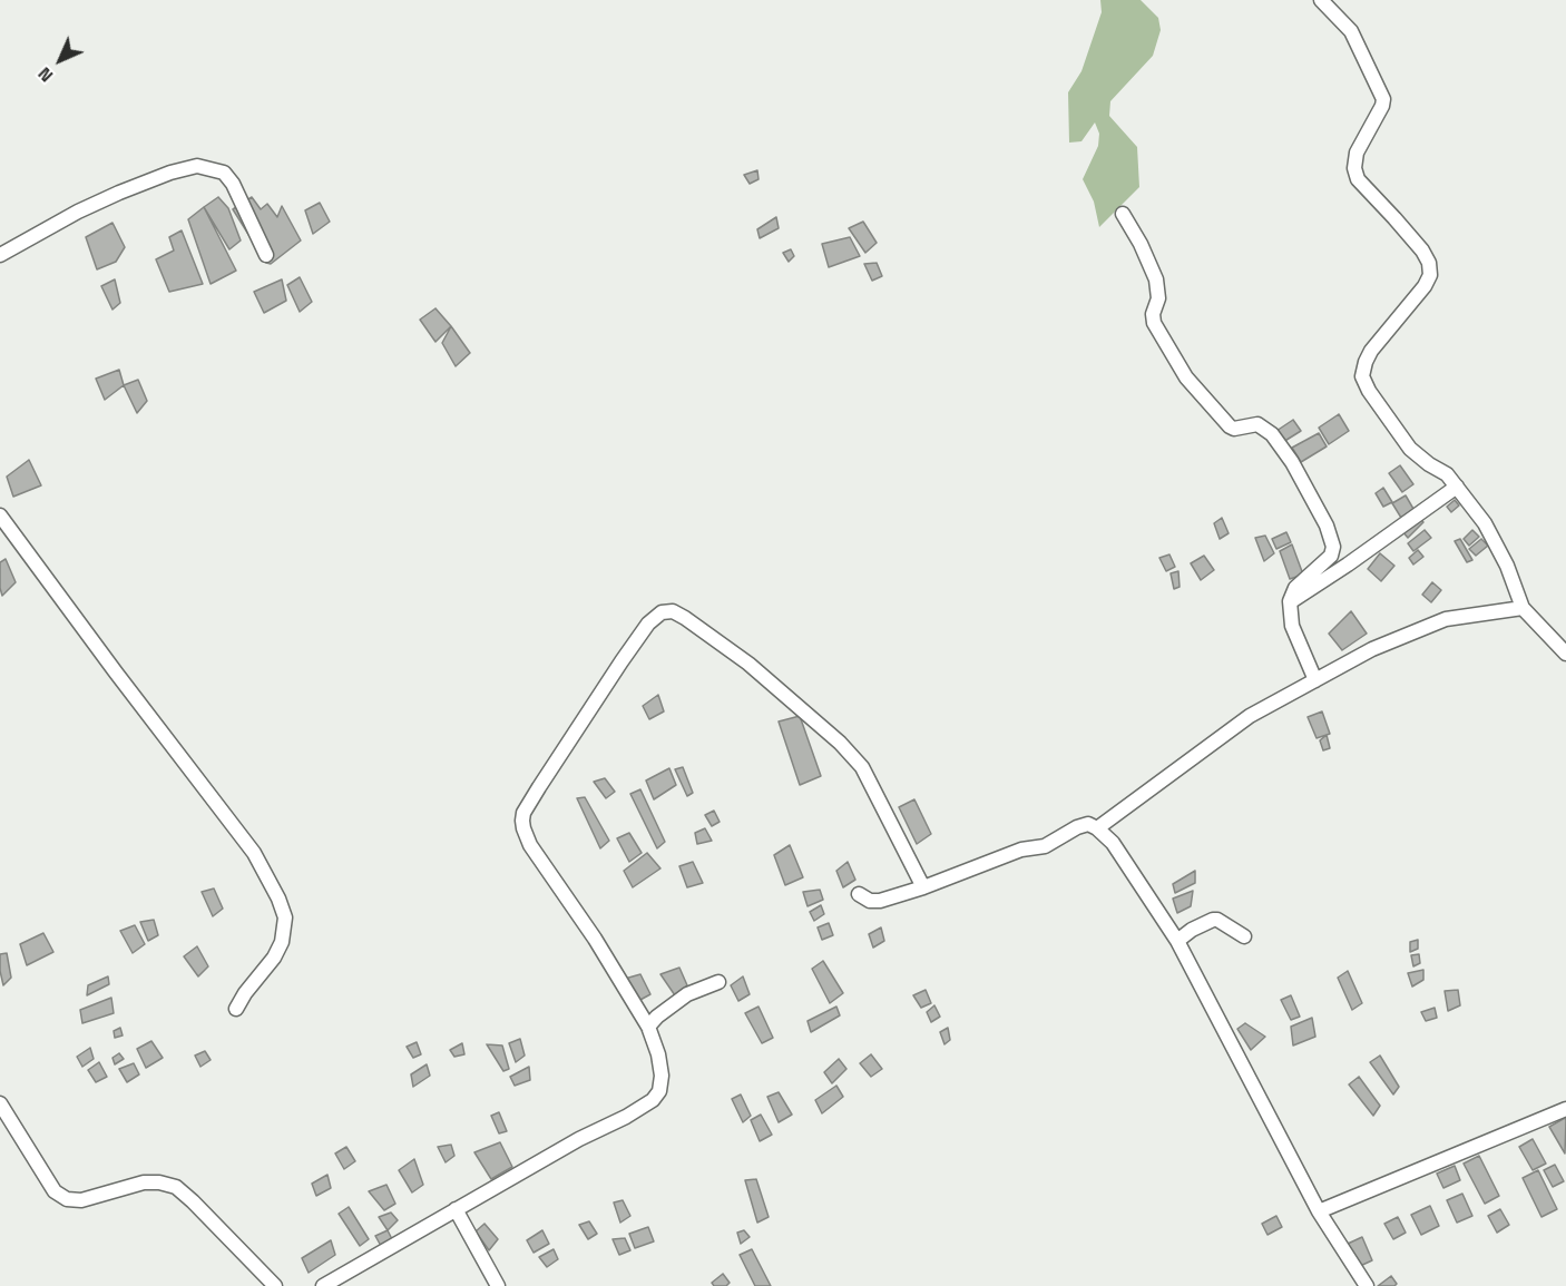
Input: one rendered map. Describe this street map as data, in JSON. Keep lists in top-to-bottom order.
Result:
{
  "north": "bottom left"
}
